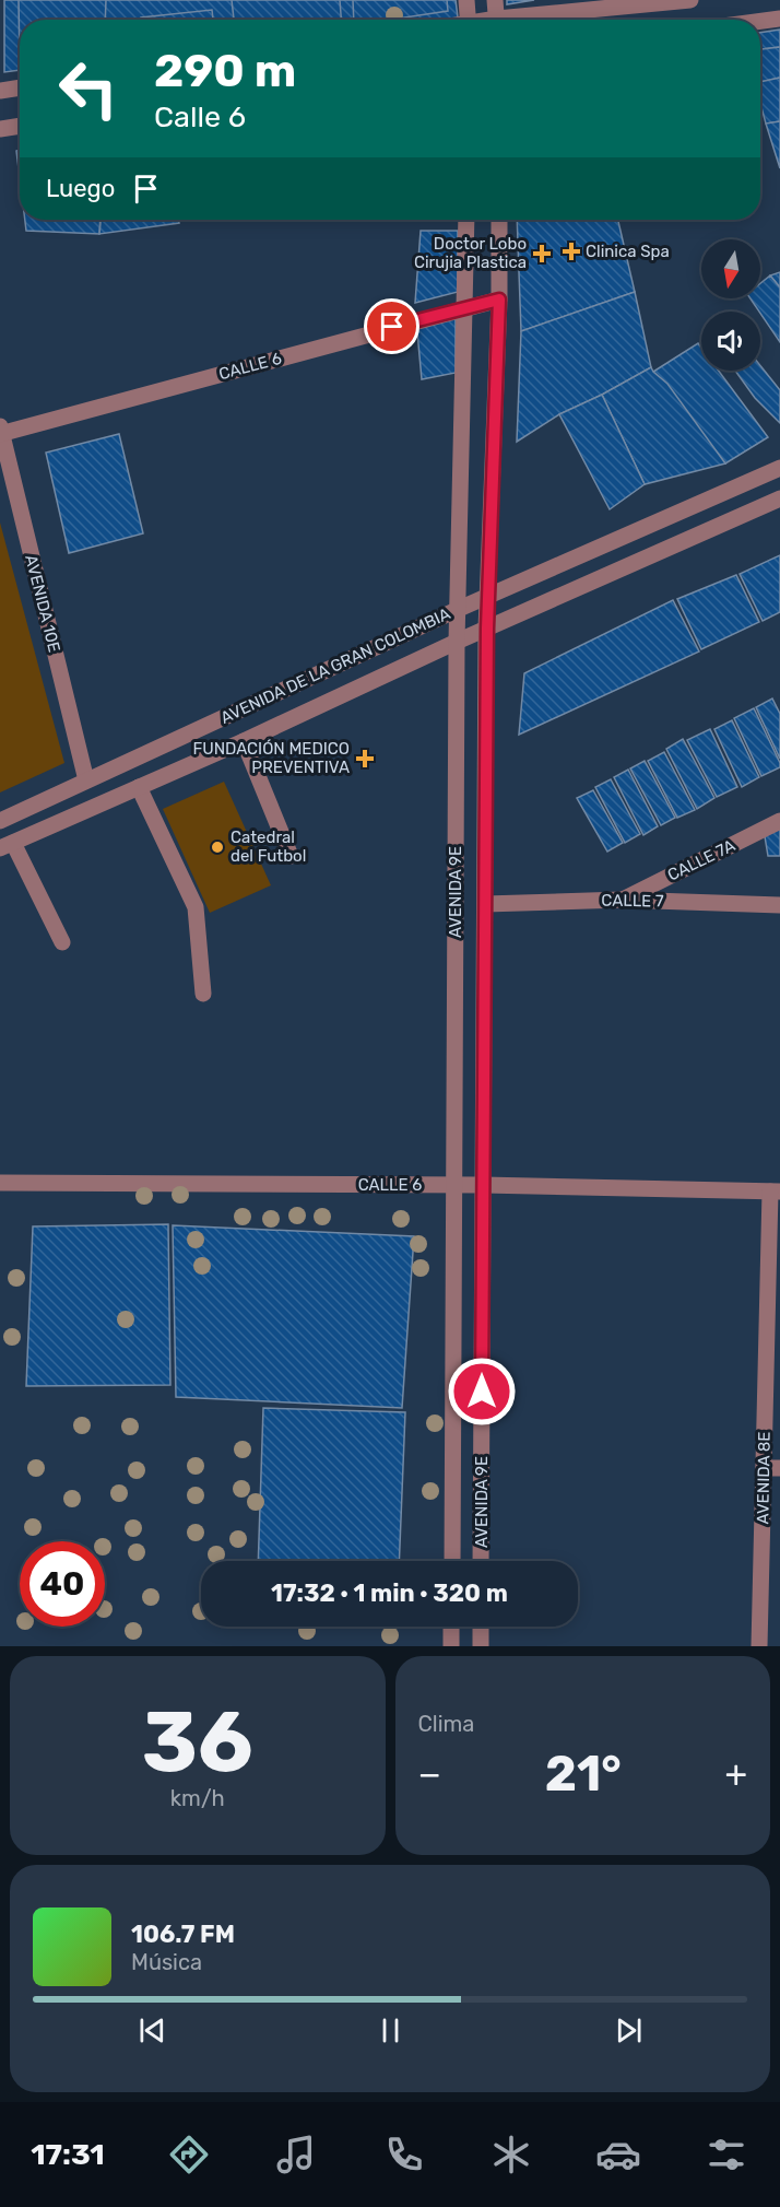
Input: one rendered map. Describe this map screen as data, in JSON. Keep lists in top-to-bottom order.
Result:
{
  "streets": {
    "street": [
      "CALLE 6",
      "AVENIDA 10E",
      "AVENIDA DE LA GRAN COLOMBIA",
      "CALLE 7A",
      "AVENIDA 9E",
      "CALLE 7",
      "AVENIDA 8E"
    ]
  },
  "crossings": [
    ["CALLE 6", "AVENIDA 10E"],
    ["CALLE 6", "AVENIDA 9E"],
    ["CALLE 6", "AVENIDA 8E"],
    ["AVENIDA 10E", "AVENIDA DE LA GRAN COLOMBIA"],
    ["AVENIDA DE LA GRAN COLOMBIA", "AVENIDA 9E"],
    ["CALLE 7A", "CALLE 7"],
    ["AVENIDA 9E", "CALLE 7"]
  ],
  "places": {
    "health": ["Clinica Spa", "Doctor Lobo Cirujia Plastica", "FUNDACIÓN MEDICO PREVENTIVA"],
    "other": ["Catedral del Futbol"]
  },
  "north": "bottom",
  "page": {
    "turn": ["290 m", "Calle 6"],
    "then": "Luego",
    "limit": "40",
    "trip": "17:32 · 1 min · 320 m",
    "tile": [
      ["36", "km/h"],
      "Clima"
    ],
    "heat": ["−", "21°", "+"],
    "song": ["106.7 FM", "Música"],
    "tabs": "17:31"
  }
}
